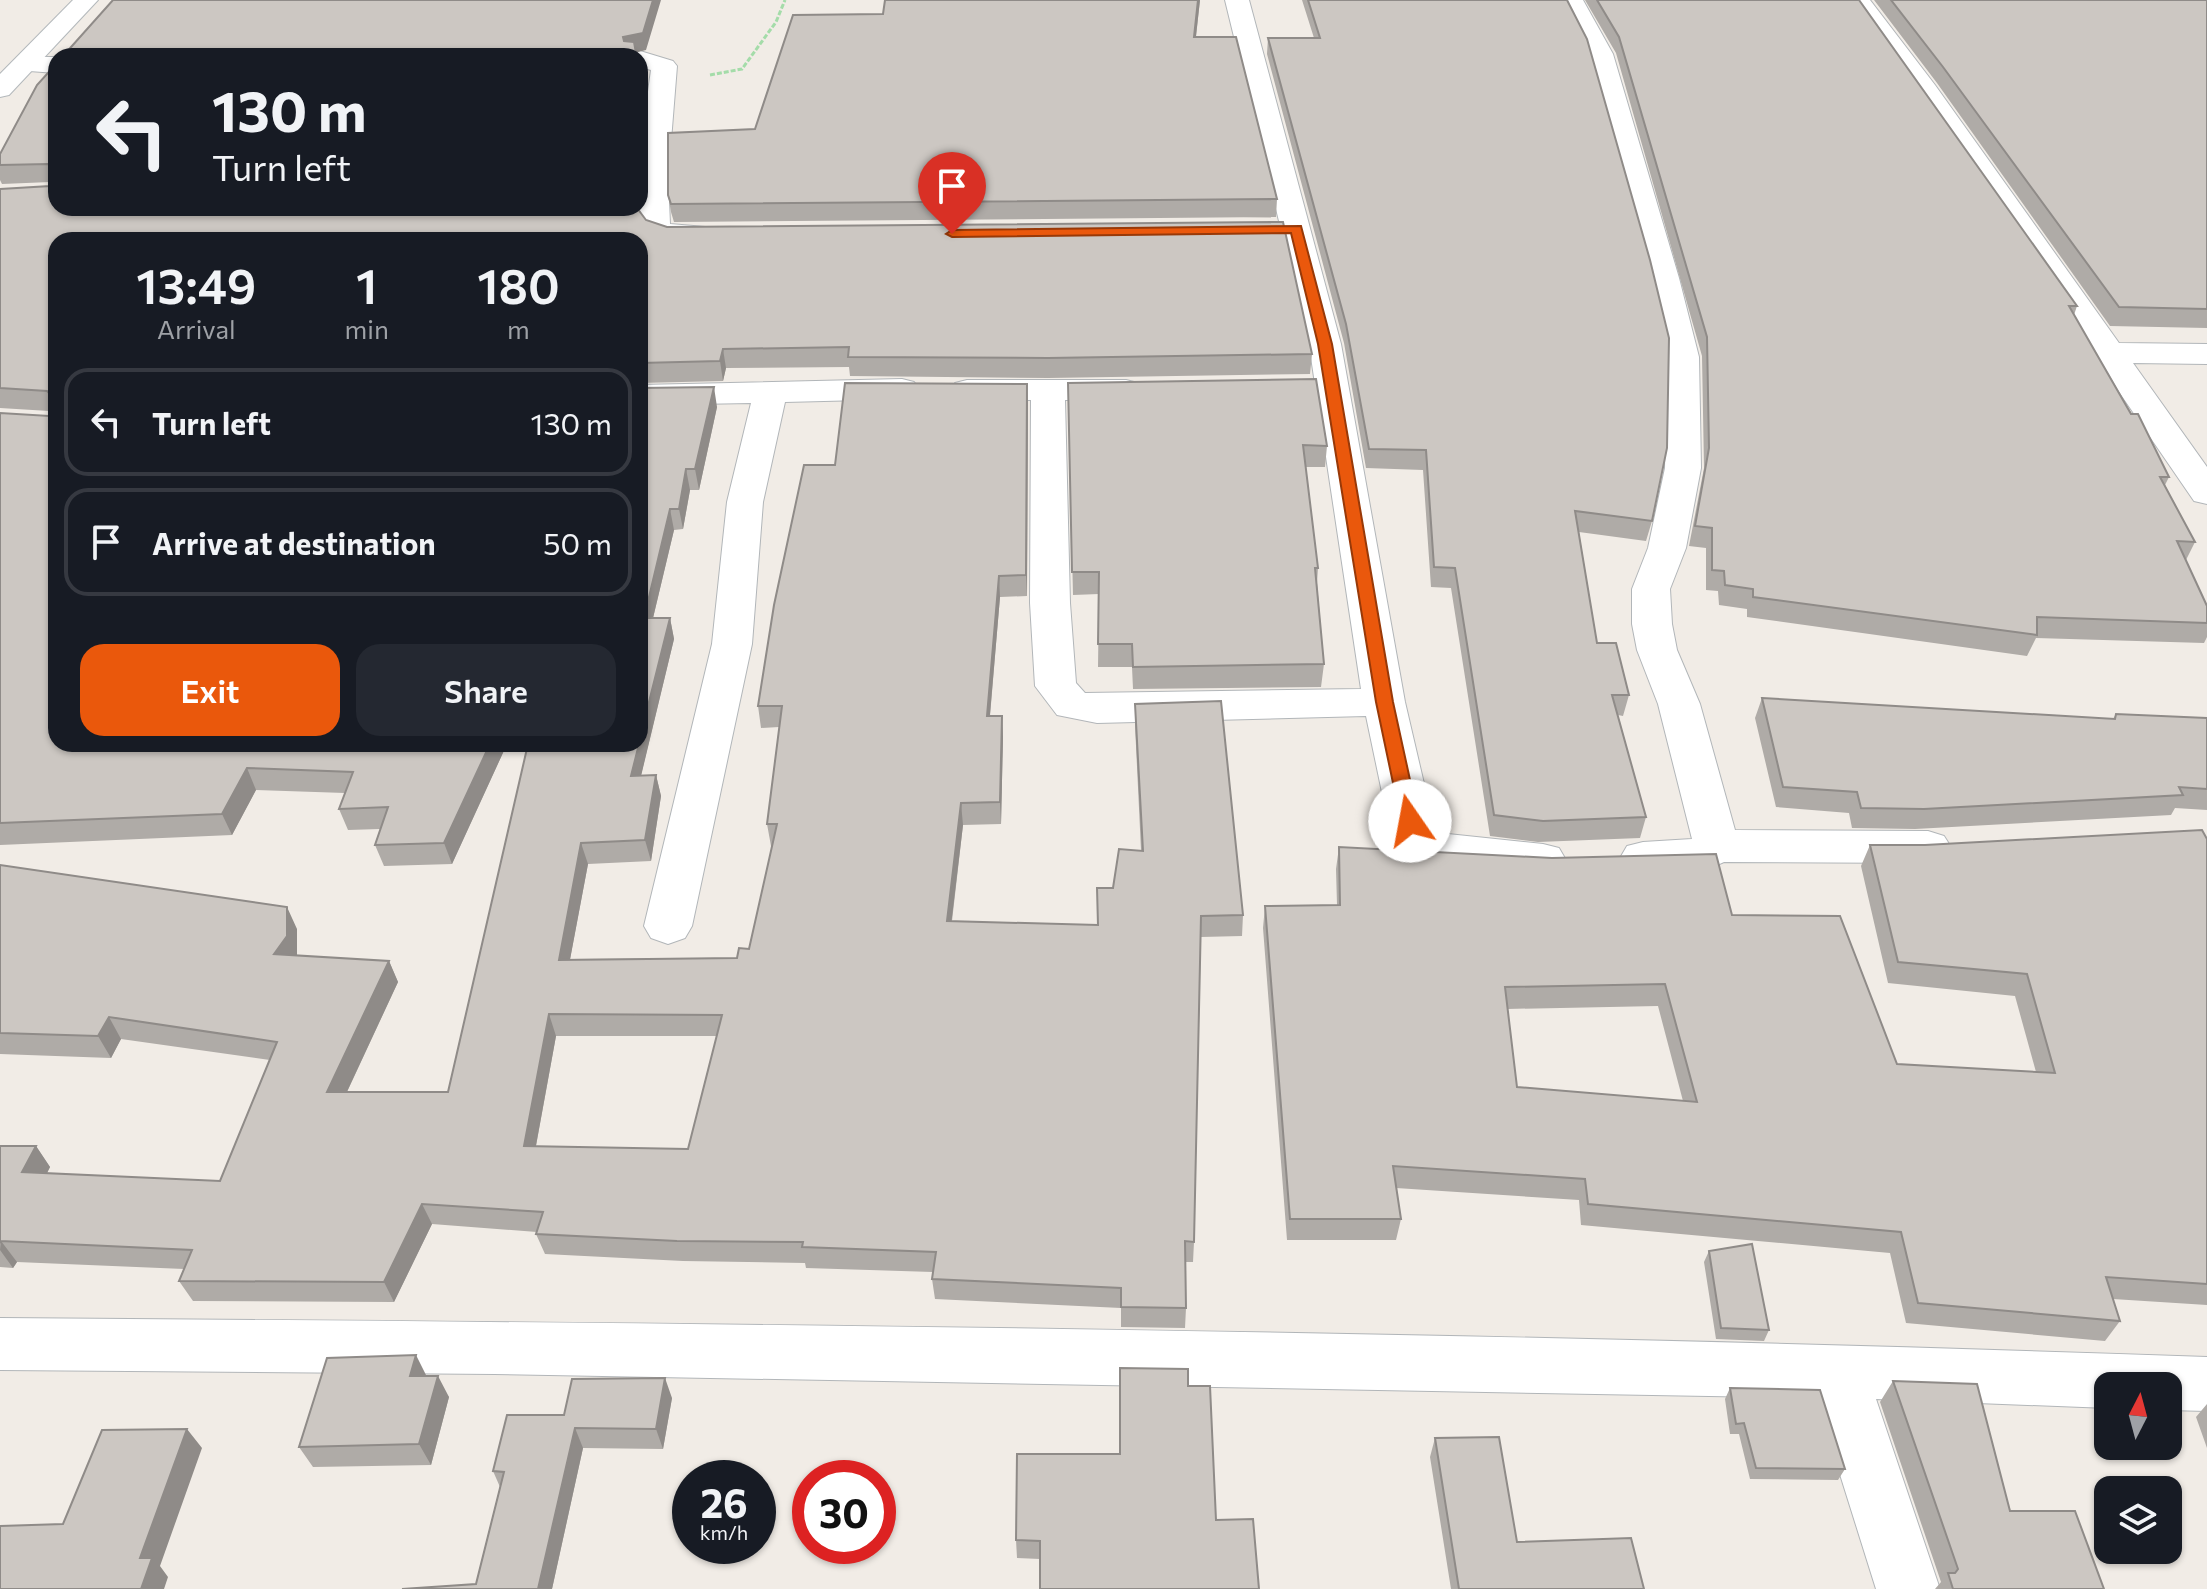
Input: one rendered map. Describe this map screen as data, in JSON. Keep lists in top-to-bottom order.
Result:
{
  "north": "top",
  "page": {
    "turn": ["130 m", "Turn left"],
    "eta": [
      "13:49",
      "Arrival",
      "1",
      "min",
      "180",
      "m"
    ],
    "list": [
      {
        "name": "Turn left",
        "value": "130 m"
      },
      {
        "name": "Arrive at destination",
        "value": "50 m"
      }
    ],
    "buttons": ["Exit", "Share"],
    "speed": "26 km/h",
    "limit": "30"
  }
}
